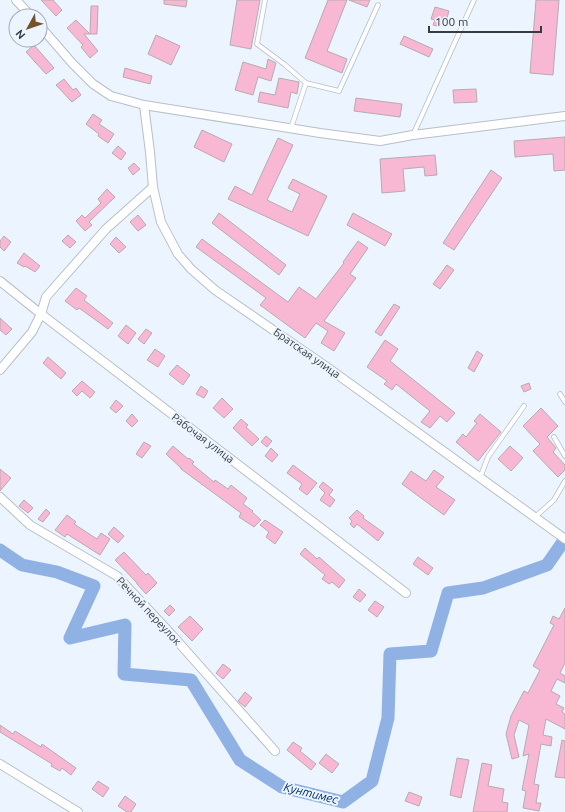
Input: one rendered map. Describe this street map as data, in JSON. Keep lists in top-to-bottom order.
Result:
{
  "streets": {
    "street": ["Братская улица", "Рабочая улица", "Речной переулок"]
  },
  "water": ["Кунтимес"],
  "scale_bar": "100 m",
  "north": "bottom left"
}
